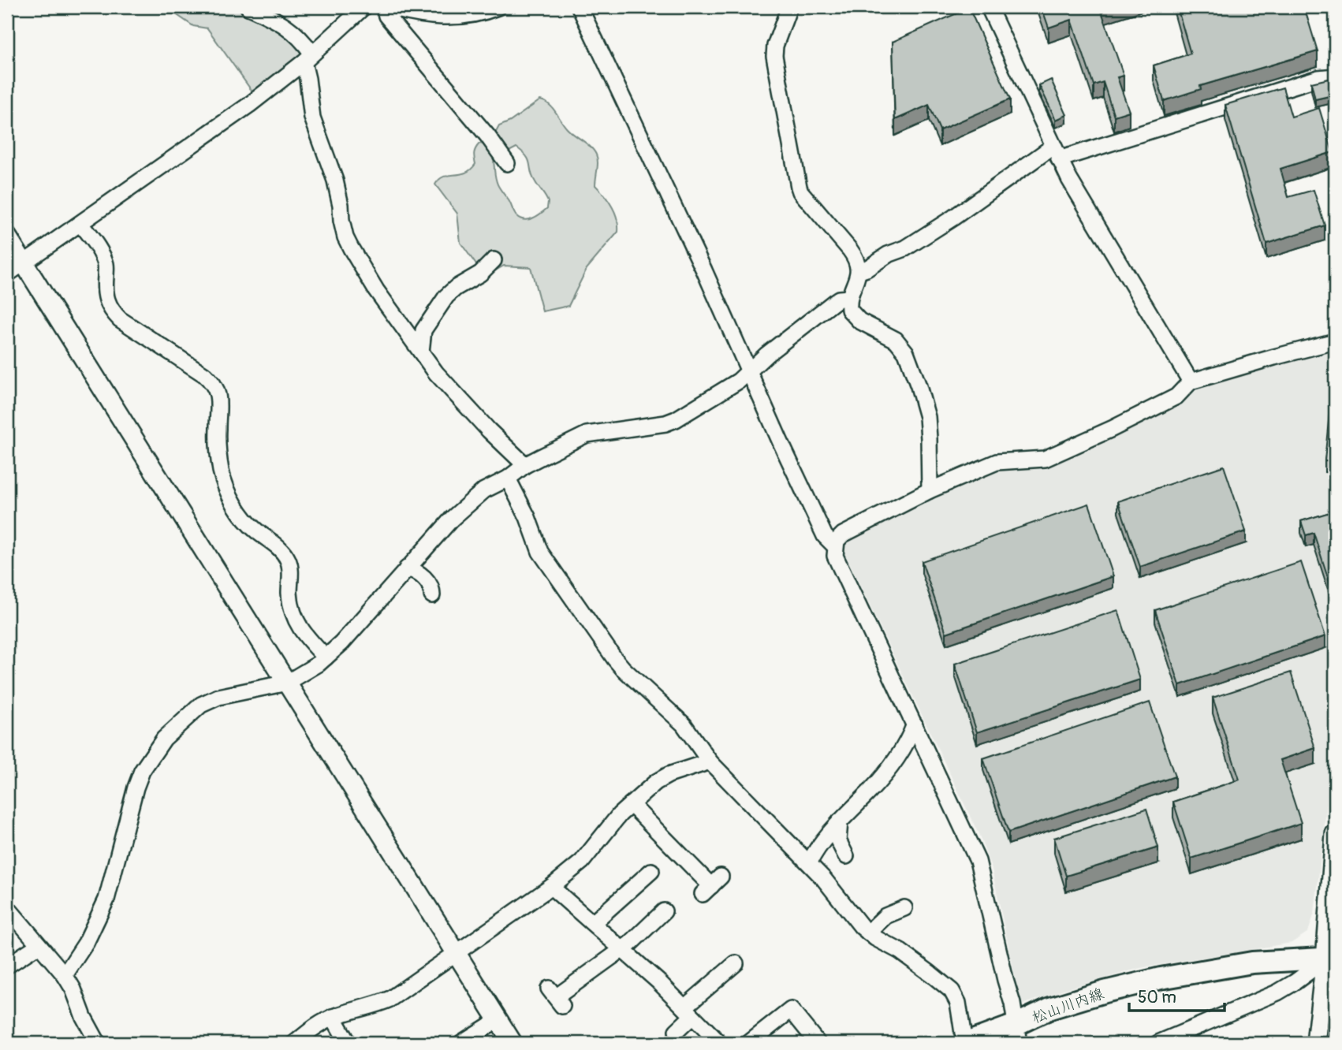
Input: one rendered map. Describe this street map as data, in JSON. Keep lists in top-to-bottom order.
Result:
{
  "streets": {
    "main road": ["松山川内線"]
  },
  "scale_bar": "50 m"
}
